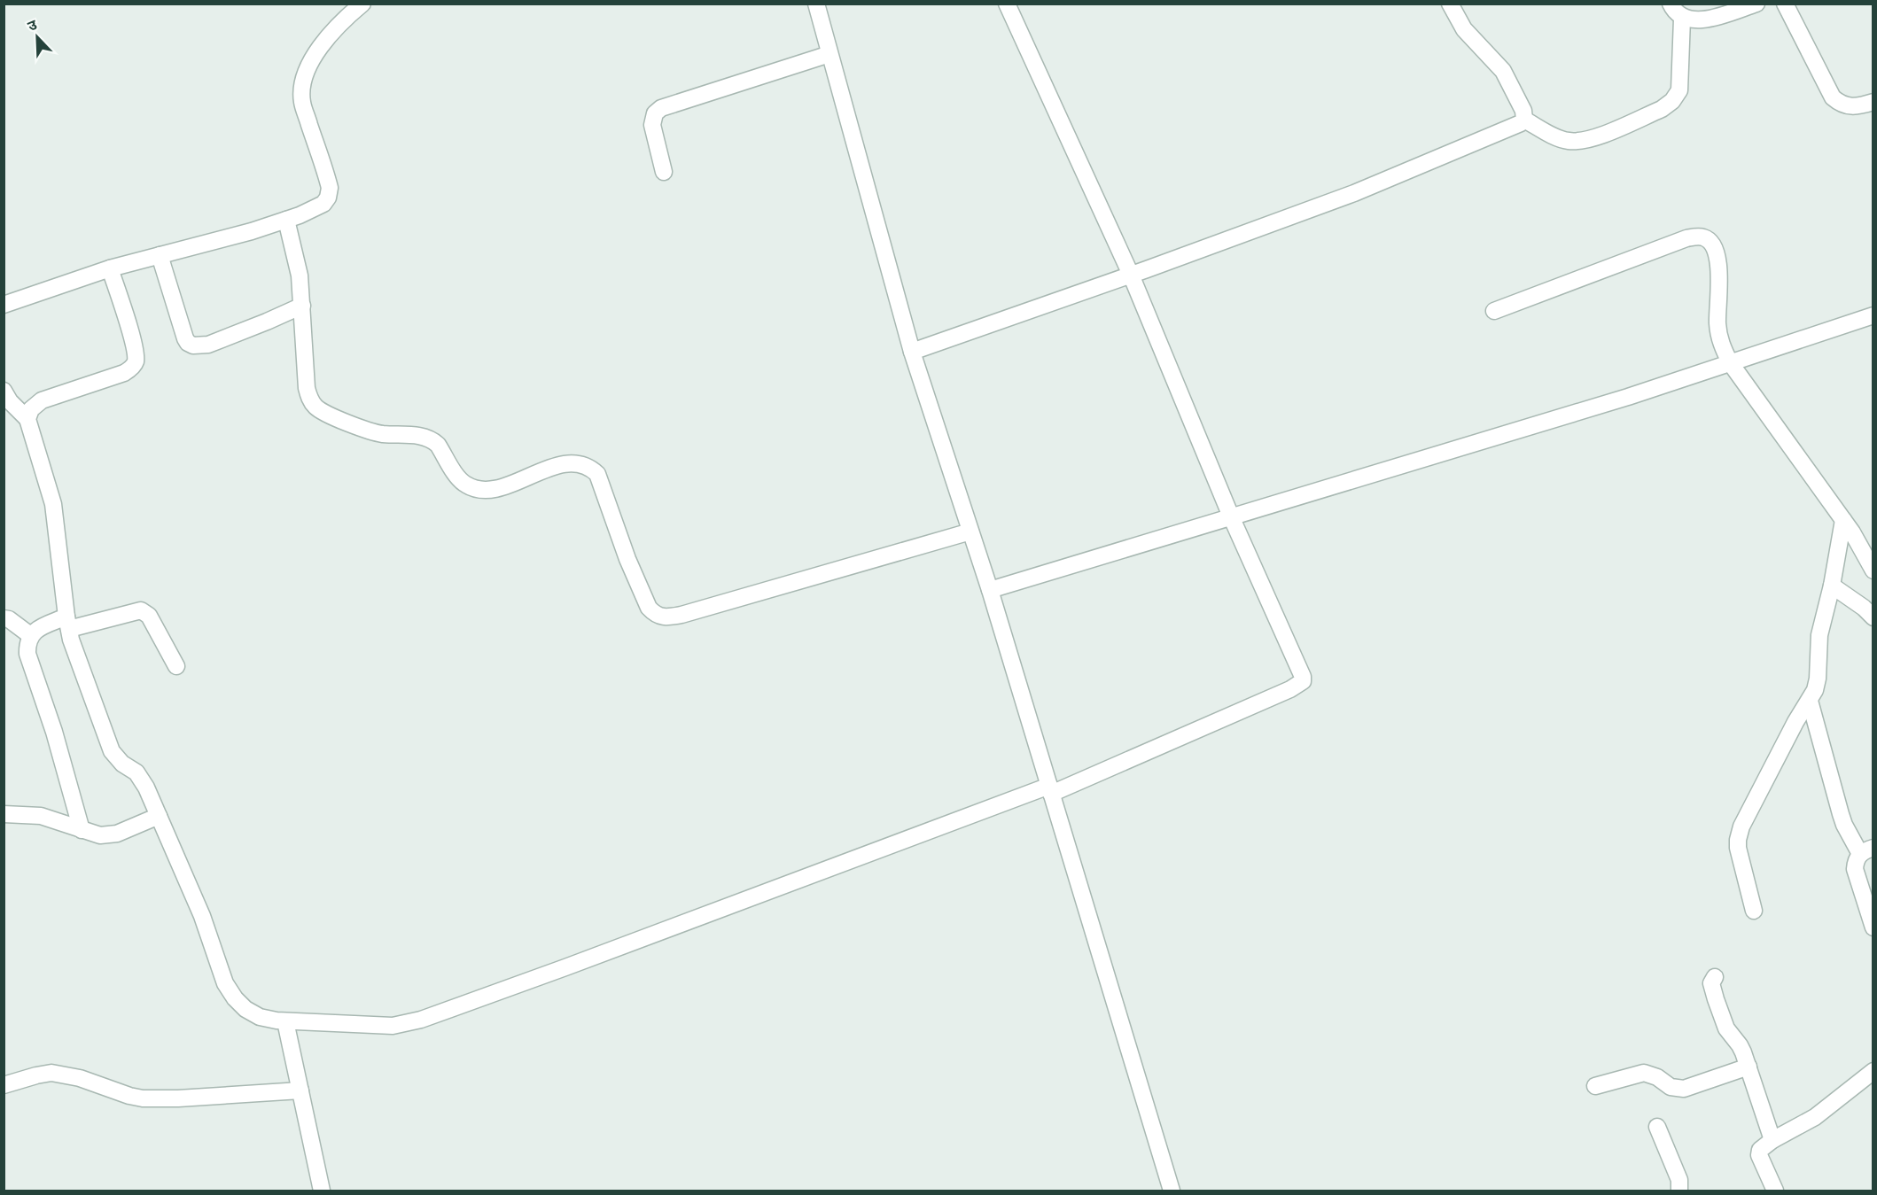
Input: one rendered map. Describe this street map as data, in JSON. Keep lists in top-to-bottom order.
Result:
{
  "north": "top left"
}
